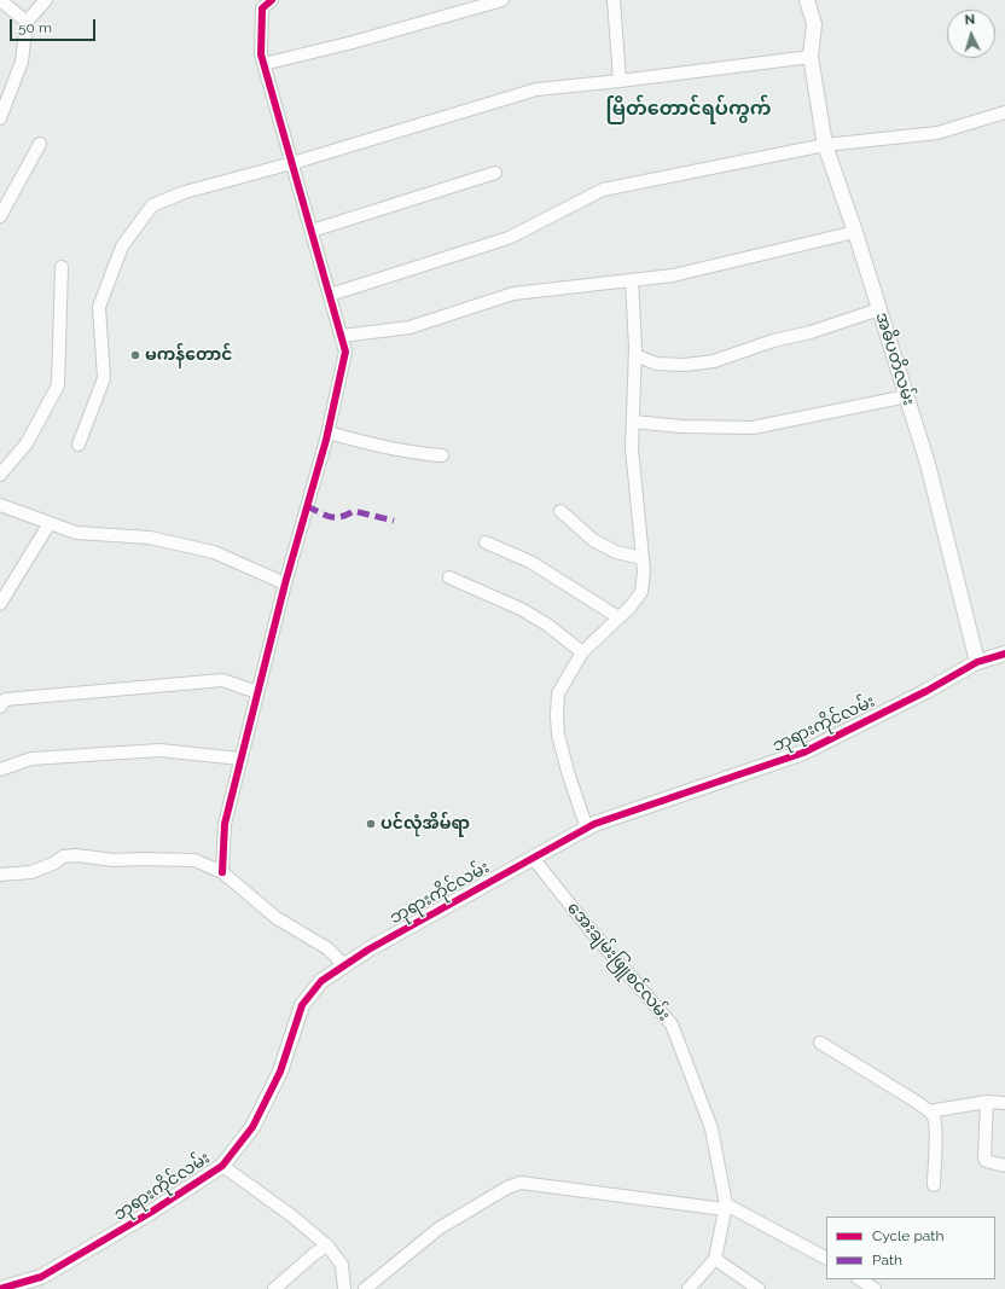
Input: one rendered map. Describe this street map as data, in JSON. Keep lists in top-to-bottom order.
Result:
{
  "streets": {
    "street": ["အဓိပတိလမ်း", "ဘုရားကိုင်လမ်း", "အေးချမ်းဖြူစင်လမ်း"]
  },
  "crossings": [
    ["အဓိပတိလမ်း", "ဘုရားကိုင်လမ်း"],
    ["ဘုရားကိုင်လမ်း", "အေးချမ်းဖြူစင်လမ်း"]
  ],
  "districts": ["မြိတ်တောင်ရပ်ကွက်"],
  "places": ["မကန်တောင်", "ပင်လုံအိမ်ရာ"],
  "legend": ["Cycle path", "Path"],
  "scale_bar": "50 m",
  "north": "top"
}
